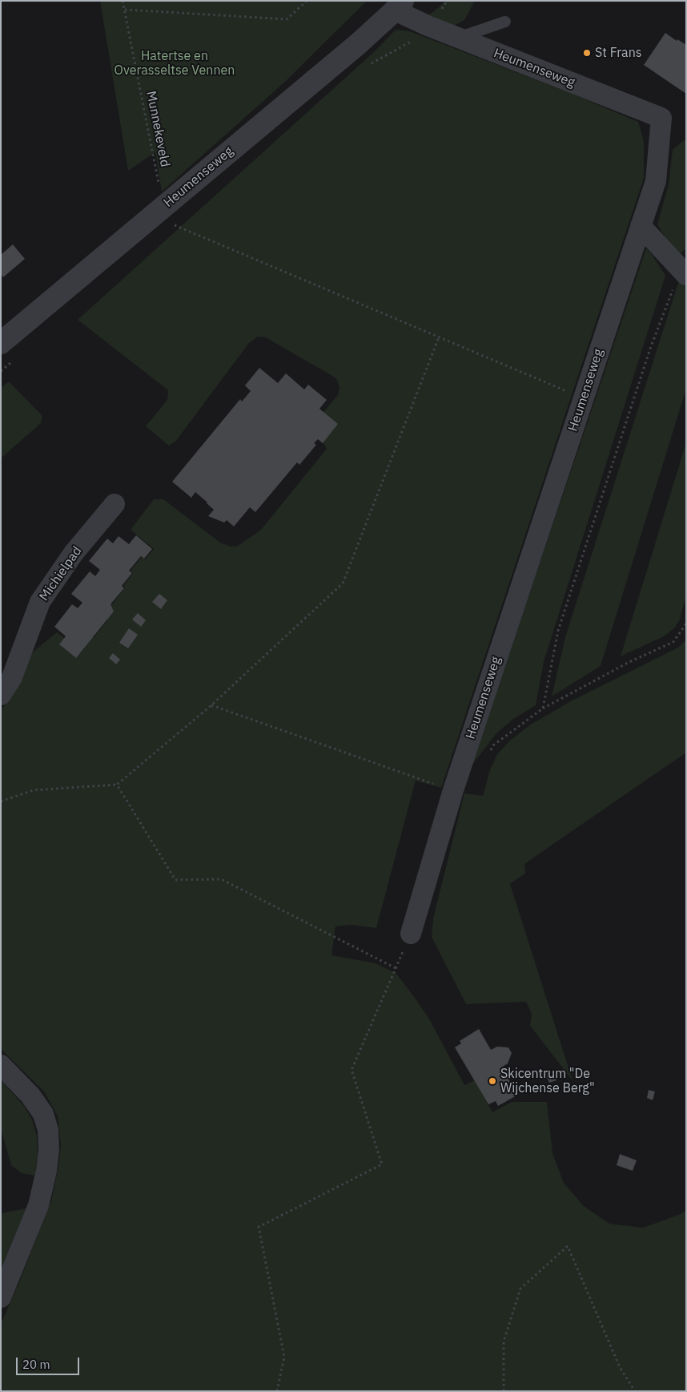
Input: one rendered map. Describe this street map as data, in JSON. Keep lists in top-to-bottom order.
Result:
{
  "streets": {
    "street": ["Heumenseweg", "Michielpad"],
    "path": ["Munnekeveld"]
  },
  "parks": ["Hatertse en Overasseltse Vennen"],
  "places": ["St Frans", "Skicentrum \"De Wijchense Berg\""],
  "scale_bar": "20 m"
}
